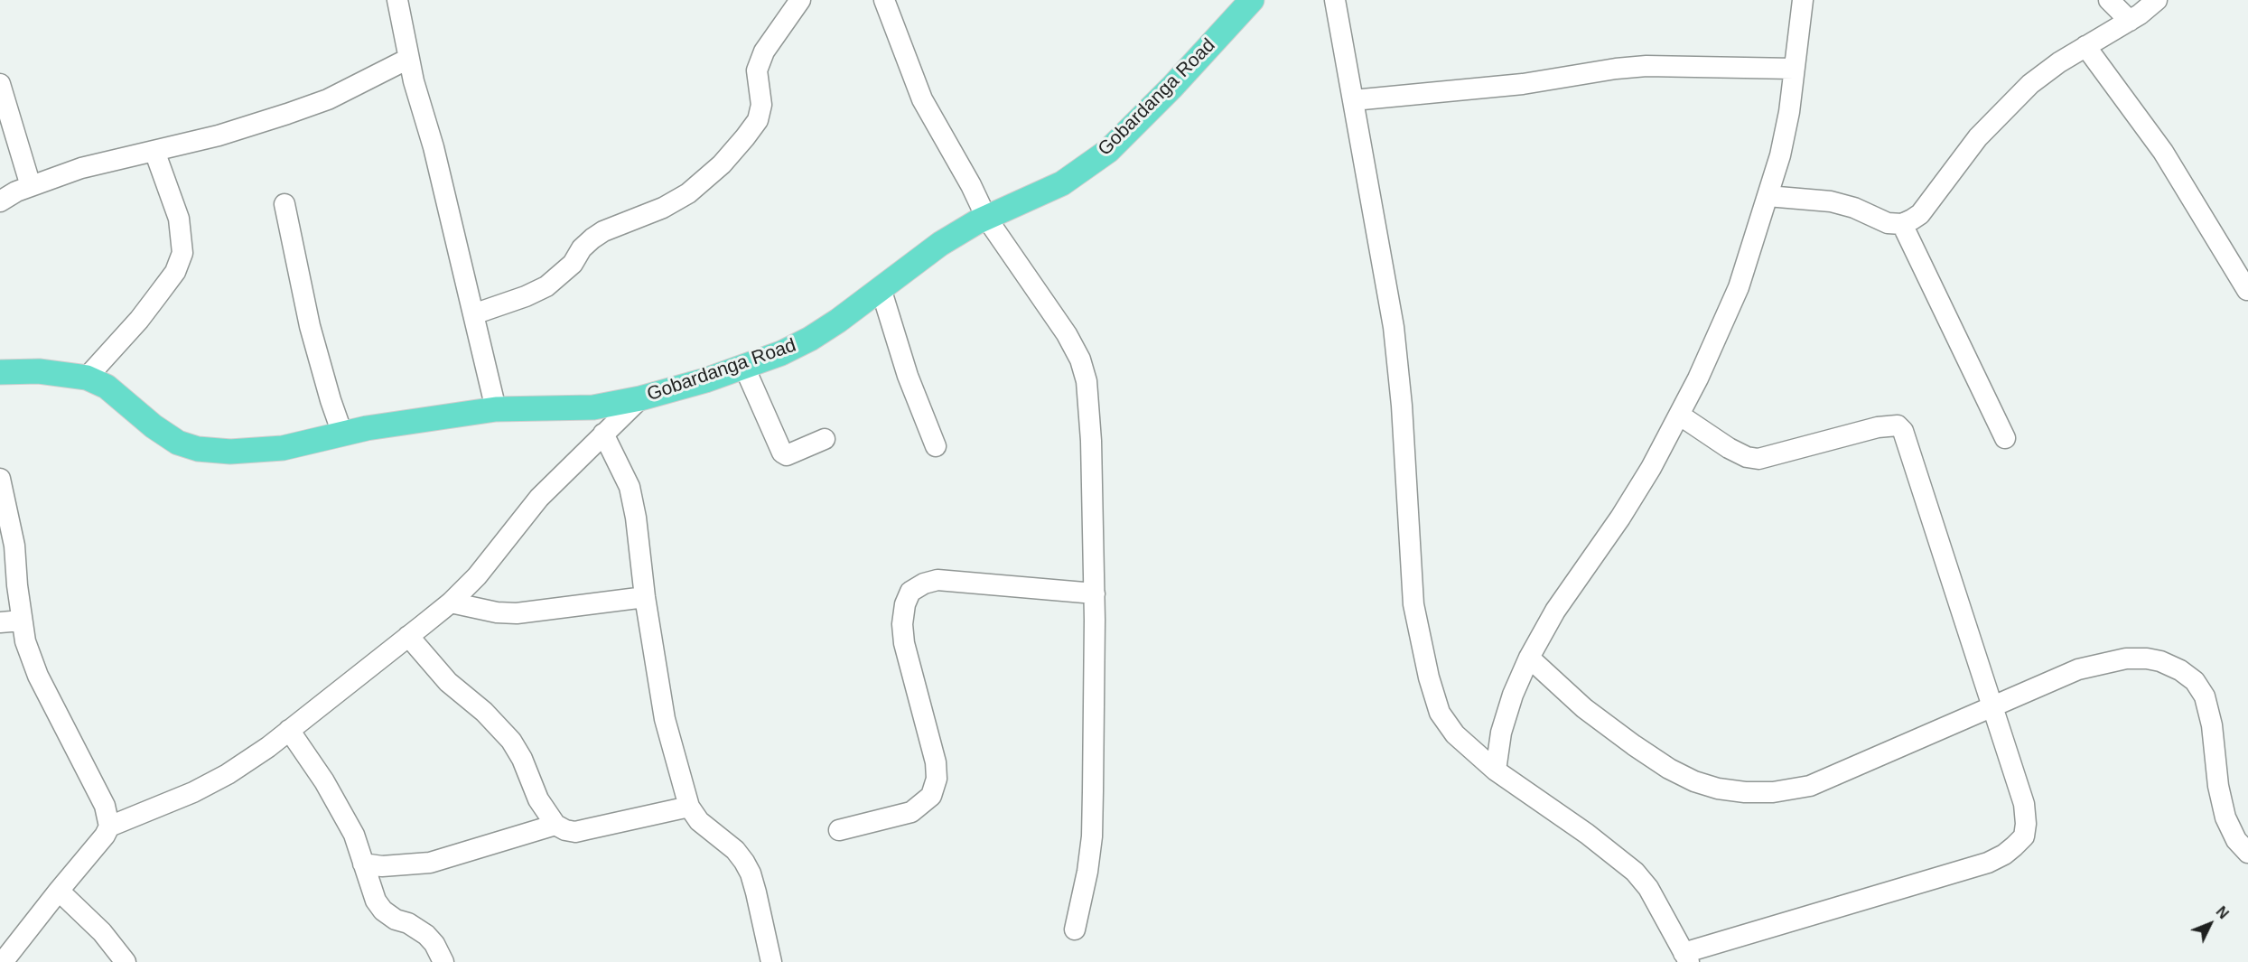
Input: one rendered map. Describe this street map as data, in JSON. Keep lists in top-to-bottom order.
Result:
{
  "streets": {
    "main road": ["Gobardanga Road"]
  },
  "north": "top right"
}
